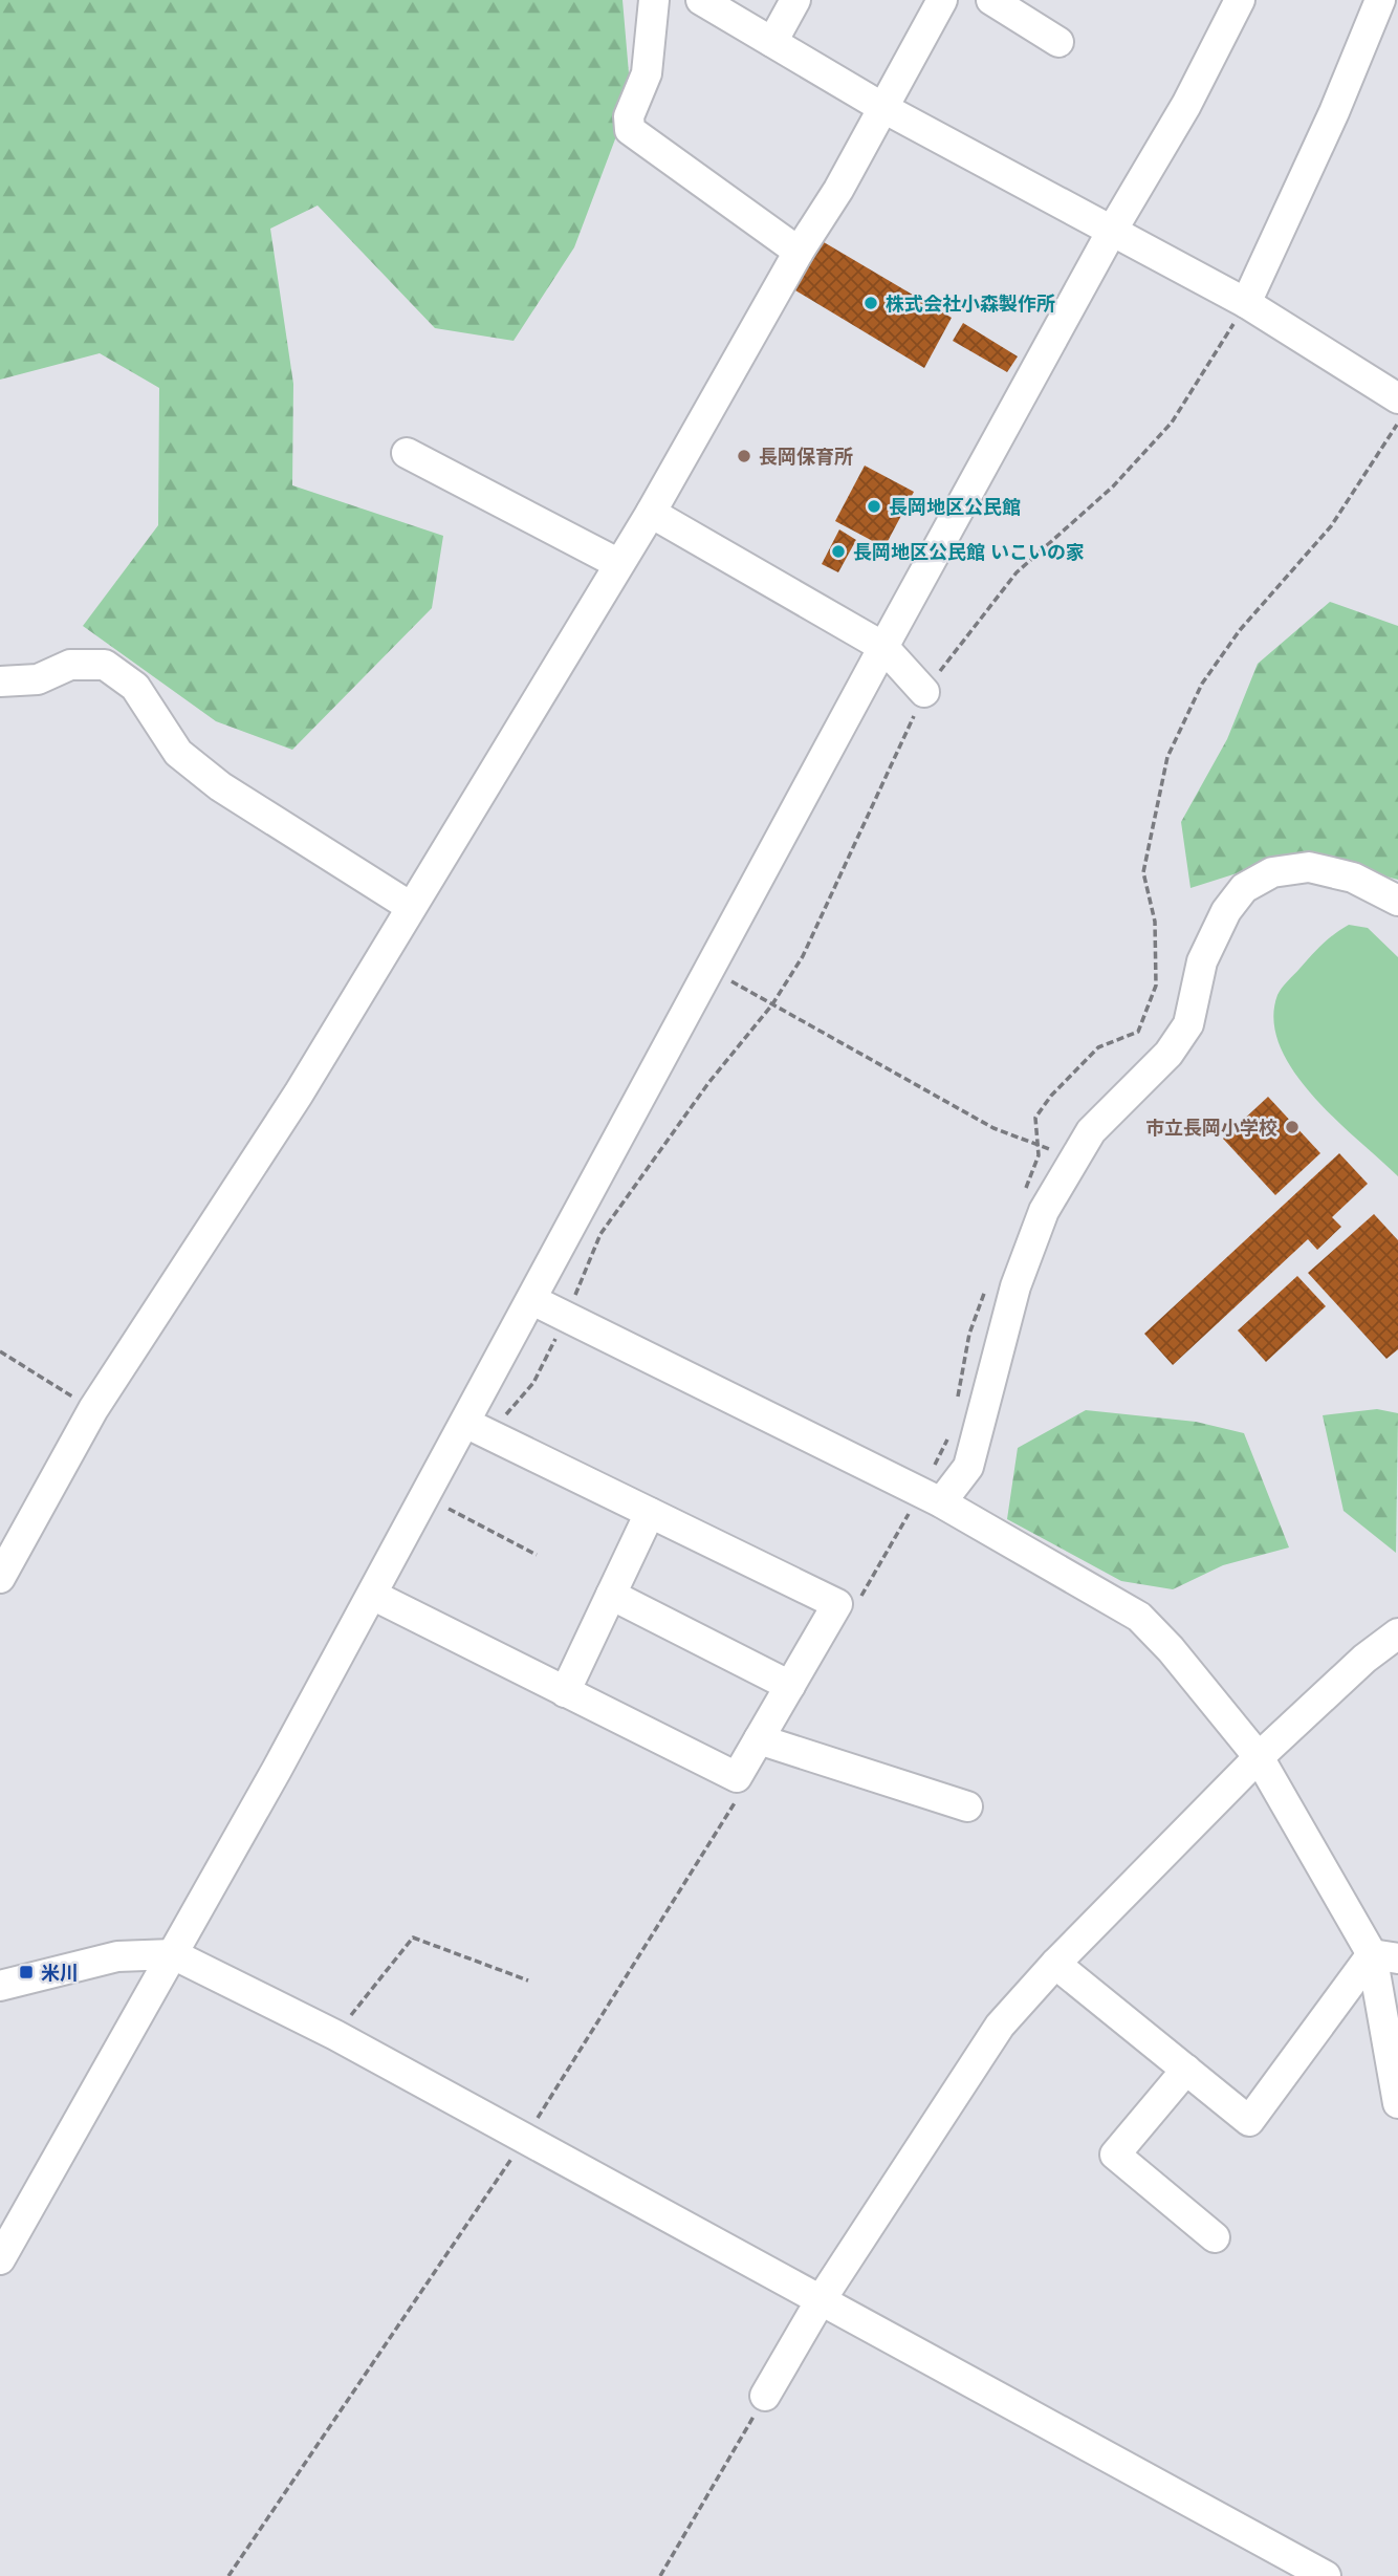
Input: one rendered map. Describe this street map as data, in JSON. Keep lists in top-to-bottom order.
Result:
{
  "places": {
    "other": [
      "株式会社小森製作所",
      "長岡保育所",
      "長岡地区公民館",
      "長岡地区公民館 いこいの家",
      "市立長岡小学校"
    ],
    "transit": ["米川"]
  }
}
